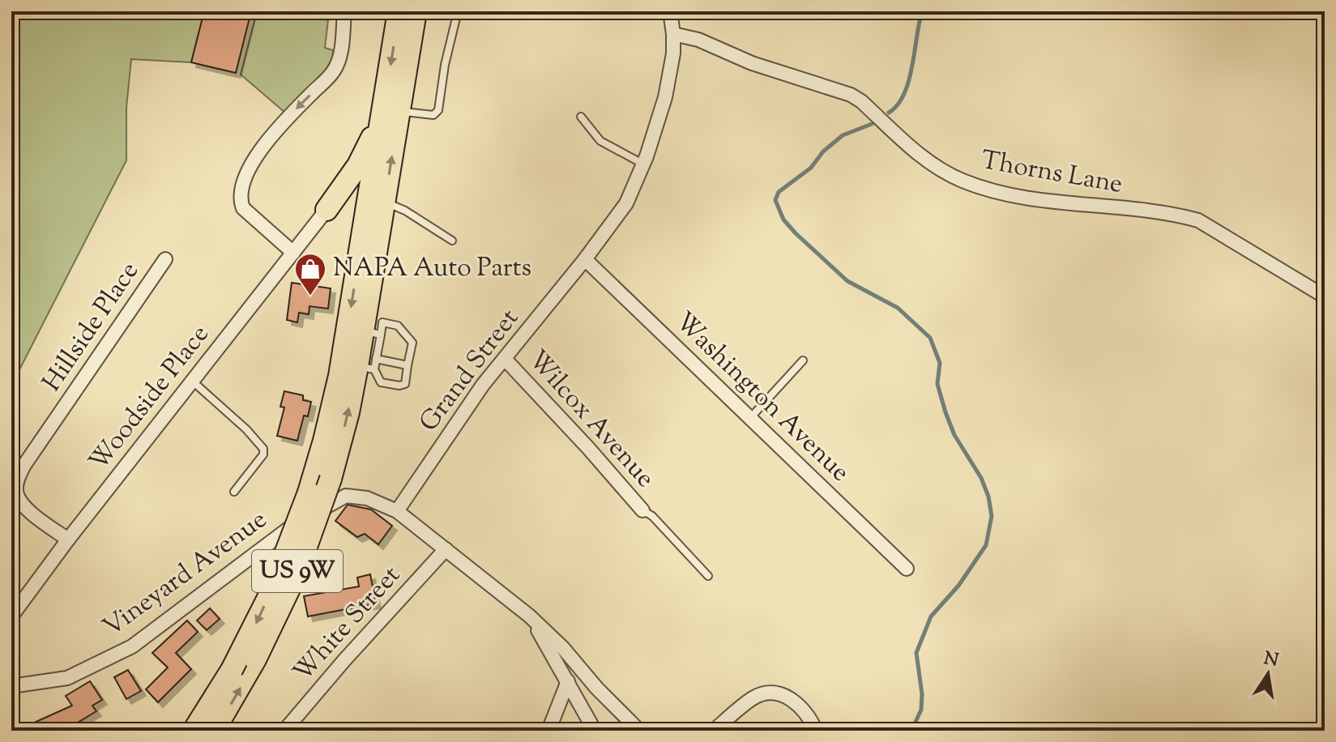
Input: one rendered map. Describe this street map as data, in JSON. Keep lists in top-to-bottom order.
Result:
{
  "streets": {
    "highway": ["US 9W"],
    "street": [
      "Thorns Lane",
      "Hillside Place",
      "Grand Street",
      "Washington Avenue",
      "Woodside Place",
      "Wilcox Avenue",
      "Vineyard Avenue",
      "White Street"
    ]
  },
  "crossings": [
    ["Thorns Lane", "Grand Street"],
    ["Hillside Place", "Woodside Place"],
    ["Grand Street", "Washington Avenue"],
    ["Grand Street", "Wilcox Avenue"],
    ["Grand Street", "Vineyard Avenue"],
    ["Vineyard Avenue", "White Street"]
  ],
  "places": {
    "shop": ["NAPA Auto Parts"]
  },
  "north": "top"
}
